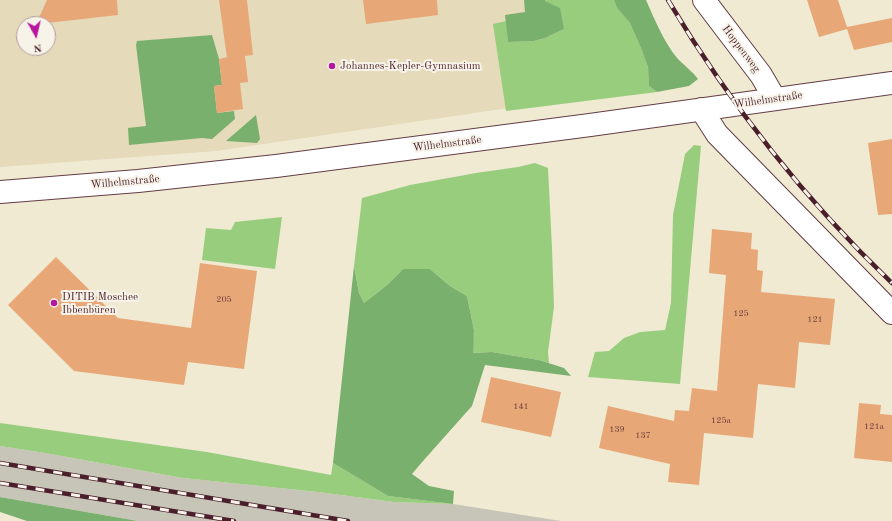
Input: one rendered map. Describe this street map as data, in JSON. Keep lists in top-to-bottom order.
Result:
{
  "streets": {
    "street": ["Hoppenweg", "Wilhelmstraße"]
  },
  "crossings": [
    ["Hoppenweg", "Wilhelmstraße"]
  ],
  "places": ["Johannes-Kepler-Gymnasium", "DITIB Moschee Ibbenbüren"],
  "house_numbers": [
    "205",
    "125",
    "121",
    "141",
    "125a",
    "121a",
    "139",
    "137"
  ],
  "north": "bottom"
}
